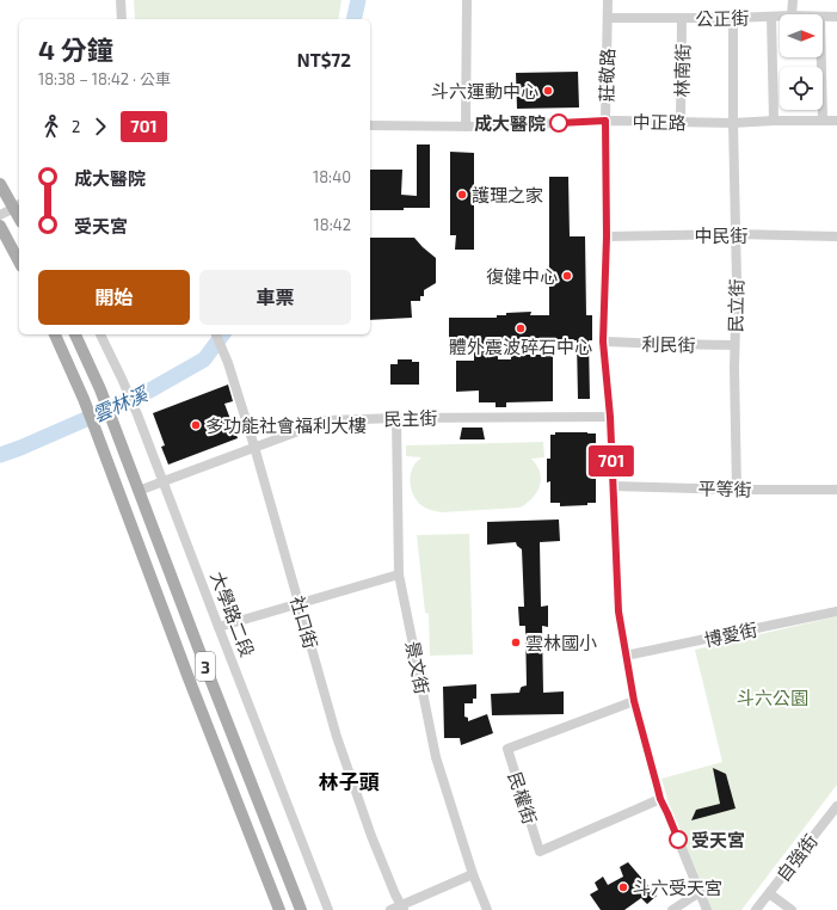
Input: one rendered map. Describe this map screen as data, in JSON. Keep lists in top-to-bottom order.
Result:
{
  "streets": {
    "main road": ["3"],
    "street": [
      "公正街",
      "林南街",
      "莊敬路",
      "中正路",
      "中民街",
      "民立街",
      "利民街",
      "民主街",
      "平等街",
      "大學路二段",
      "社口街",
      "博愛街",
      "景文街",
      "民權街",
      "自強街"
    ]
  },
  "crossings": [
    ["公正街", "林南街"],
    ["公正街", "莊敬路"],
    ["公正街", "民立街"],
    ["林南街", "中正路"],
    ["莊敬路", "中正路"],
    ["莊敬路", "中民街"],
    ["莊敬路", "利民街"],
    ["莊敬路", "民主街"],
    ["莊敬路", "平等街"],
    ["莊敬路", "博愛街"],
    ["莊敬路", "民權街"],
    ["中正路", "民立街"],
    ["中民街", "民立街"],
    ["民立街", "利民街"],
    ["民立街", "平等街"],
    ["民主街", "大學路二段"],
    ["民主街", "社口街"],
    ["民主街", "3"],
    ["民主街", "景文街"]
  ],
  "districts": ["林子頭"],
  "water": ["雲林溪"],
  "parks": ["斗六公園"],
  "places": [
    "斗六運動中心",
    "成大醫院",
    "護理之家",
    "復健中心",
    "體外震波碎石中心",
    "多功能社會福利大樓",
    "雲林國小",
    "受天宮",
    "斗六受天宮"
  ],
  "lines": ["bus line 701"],
  "north": "right",
  "page": {
    "on_map": "701",
    "heading": ["4 分鐘", "18:38 – 18:42 · 公車", "NT$72"],
    "legs": ["2", "701"],
    "list": [
      {
        "name": "成大醫院",
        "value": "18:40"
      },
      {
        "name": "受天宮",
        "value": "18:42"
      }
    ],
    "buttons": ["開始", "車票"]
  }
}
